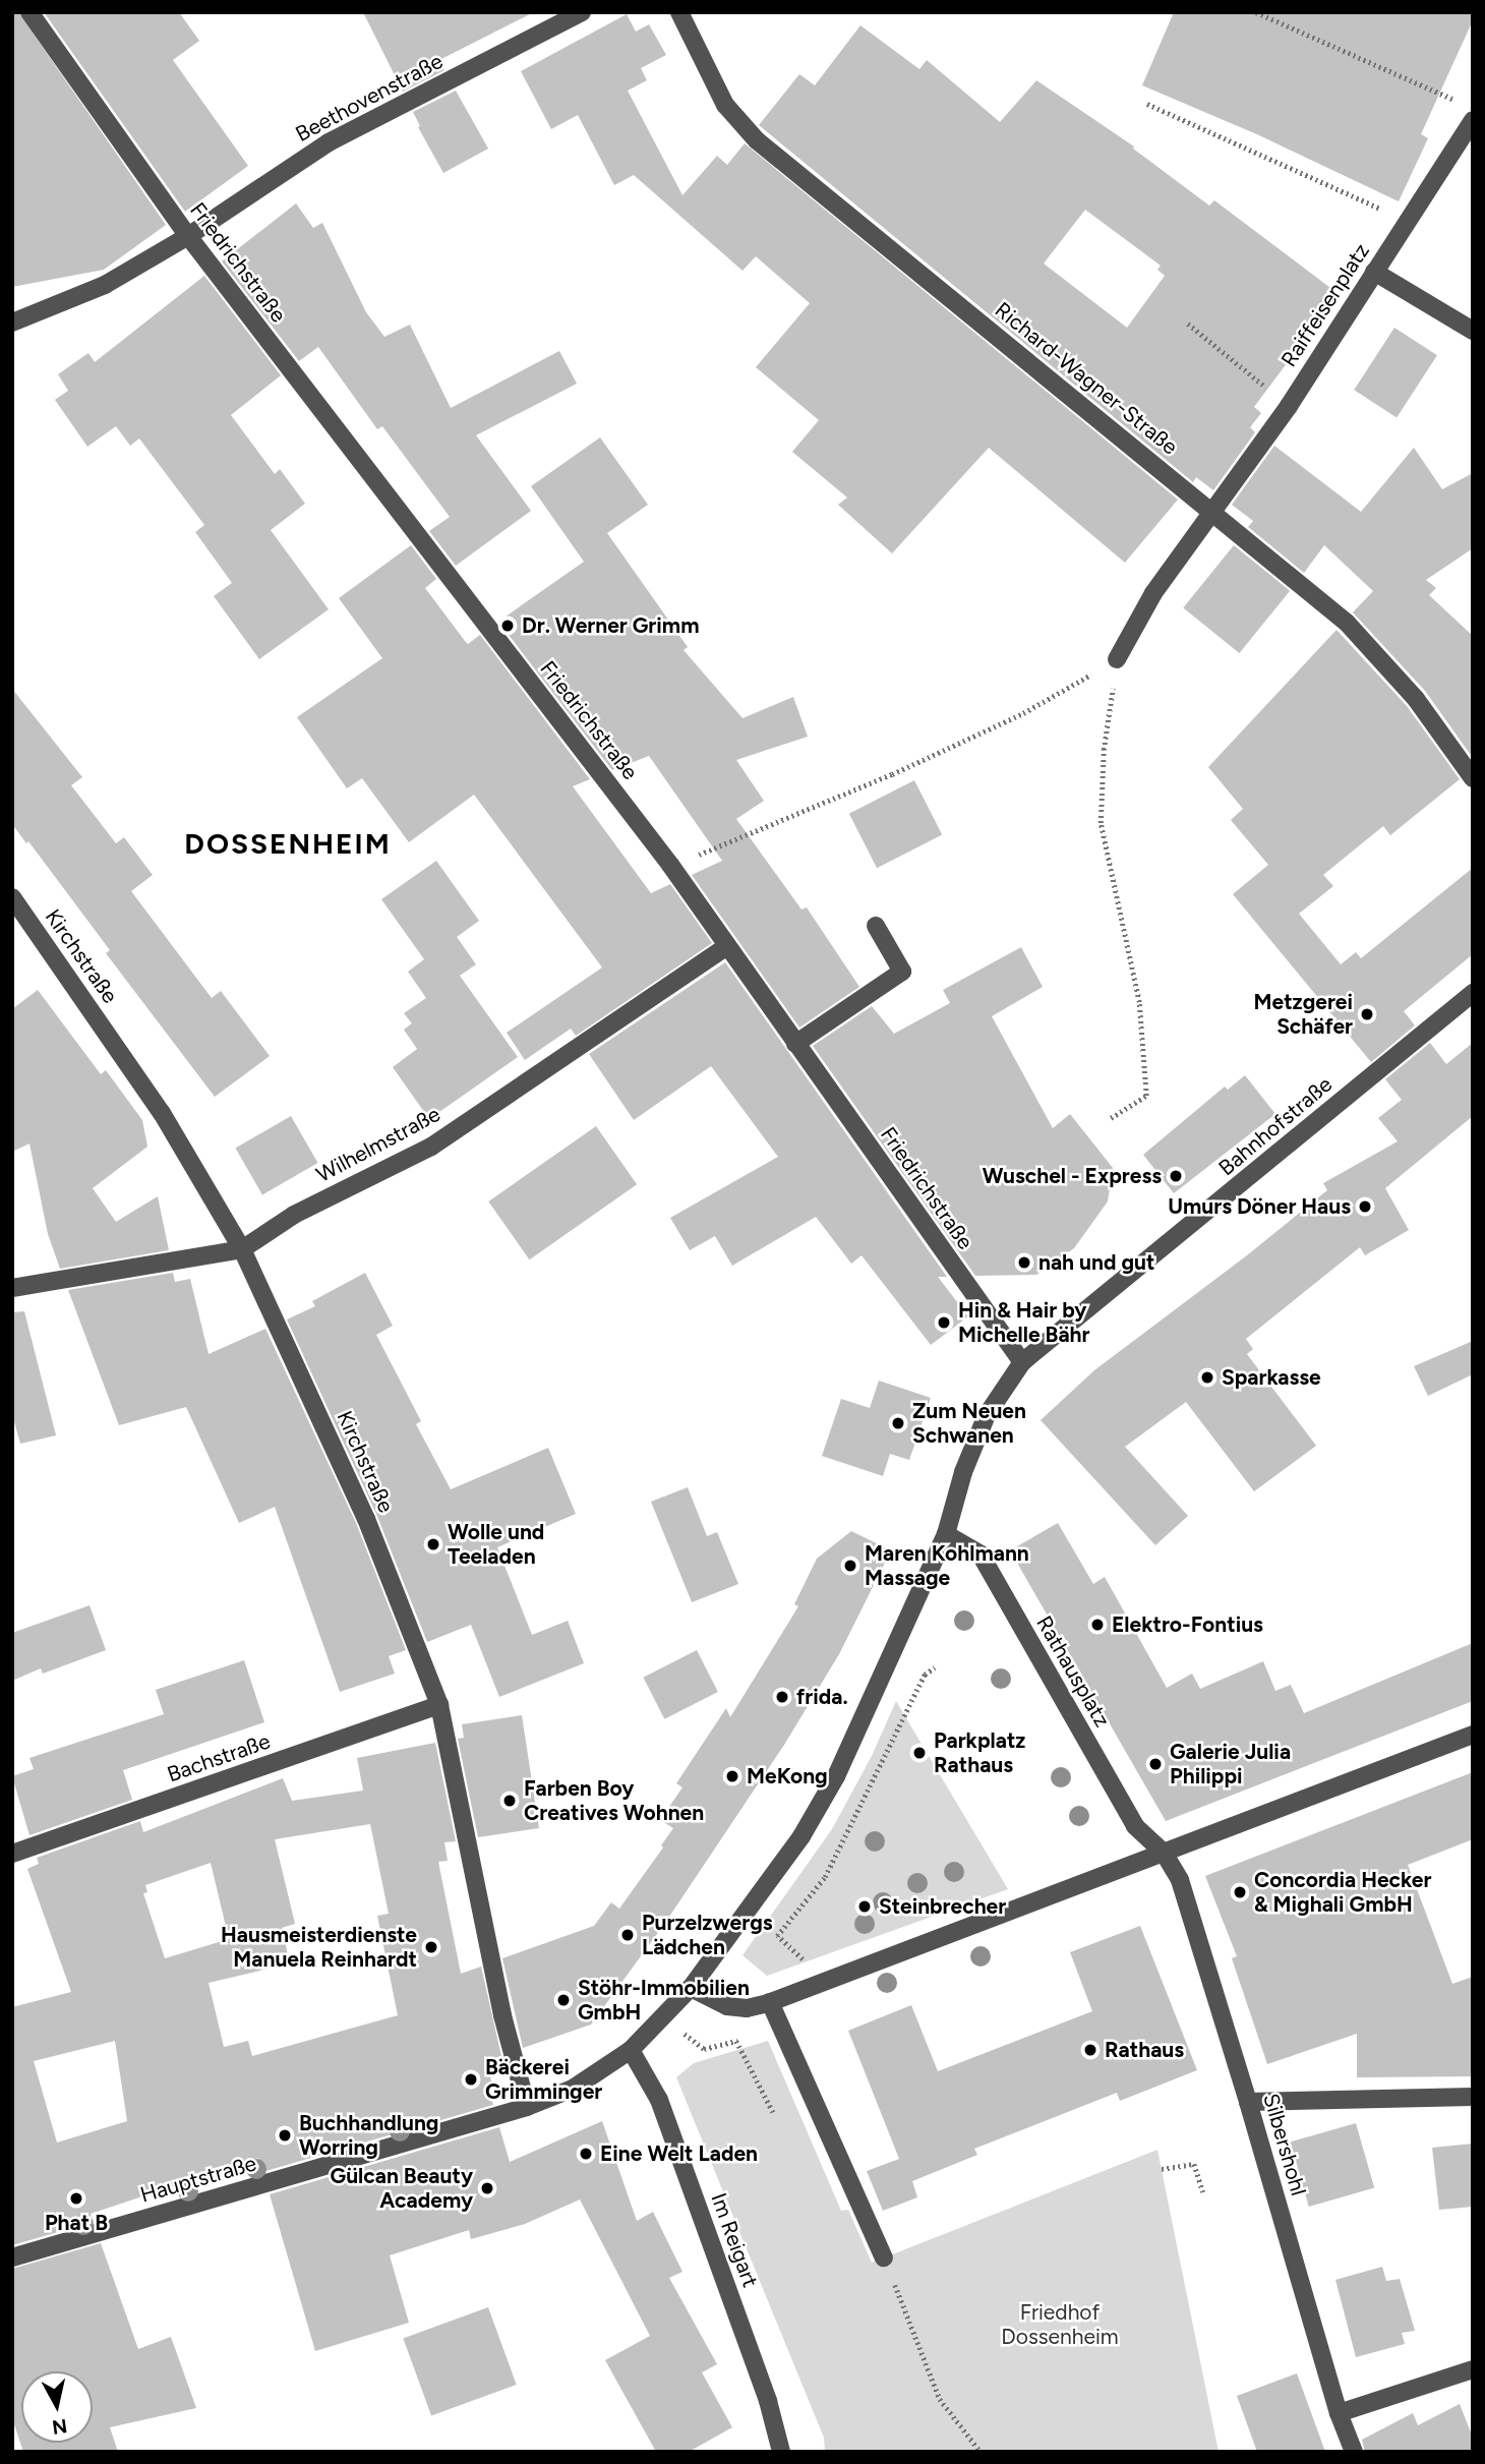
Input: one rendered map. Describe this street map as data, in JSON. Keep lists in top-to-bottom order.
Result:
{
  "streets": {
    "street": [
      "Beethovenstraße",
      "Friedrichstraße",
      "Raiffeisenplatz",
      "Richard-Wagner-Straße",
      "Kirchstraße",
      "Bahnhofstraße",
      "Wilhelmstraße",
      "Rathausplatz",
      "Bachstraße",
      "Silbershohl",
      "Hauptstraße",
      "Im Reigart"
    ]
  },
  "crossings": [
    ["Beethovenstraße", "Friedrichstraße"],
    ["Friedrichstraße", "Bahnhofstraße"],
    ["Friedrichstraße", "Wilhelmstraße"],
    ["Raiffeisenplatz", "Richard-Wagner-Straße"],
    ["Kirchstraße", "Wilhelmstraße"],
    ["Kirchstraße", "Bachstraße"],
    ["Kirchstraße", "Hauptstraße"],
    ["Bahnhofstraße", "Rathausplatz"],
    ["Rathausplatz", "Silbershohl"],
    ["Hauptstraße", "Im Reigart"]
  ],
  "districts": ["DOSSENHEIM"],
  "parks": ["Friedhof Dossenheim"],
  "places": [
    "Dr. Werner Grimm",
    "Metzgerei Schäfer",
    "Wuschel - Express",
    "Umurs Döner Haus",
    "nah und gut",
    "Hin & Hair by Michelle Bähr",
    "Sparkasse",
    "Zum Neuen Schwanen",
    "Wolle und Teeladen",
    "Maren Kohlmann Massage",
    "Elektro-Fontius",
    "frida.",
    "Parkplatz Rathaus",
    "Galerie Julia Philippi",
    "MeKong",
    "Farben Boy Creatives Wohnen",
    "Concordia Hecker & Mighali GmbH",
    "Steinbrecher",
    "Purzelzwergs Lädchen",
    "Hausmeisterdienste Manuela Reinhardt",
    "Stöhr-Immobilien GmbH",
    "Rathaus",
    "Bäckerei Grimminger",
    "Buchhandlung Worring",
    "Eine Welt Laden",
    "Gülcan Beauty Academy",
    "Phat B"
  ],
  "north": "bottom"
}
